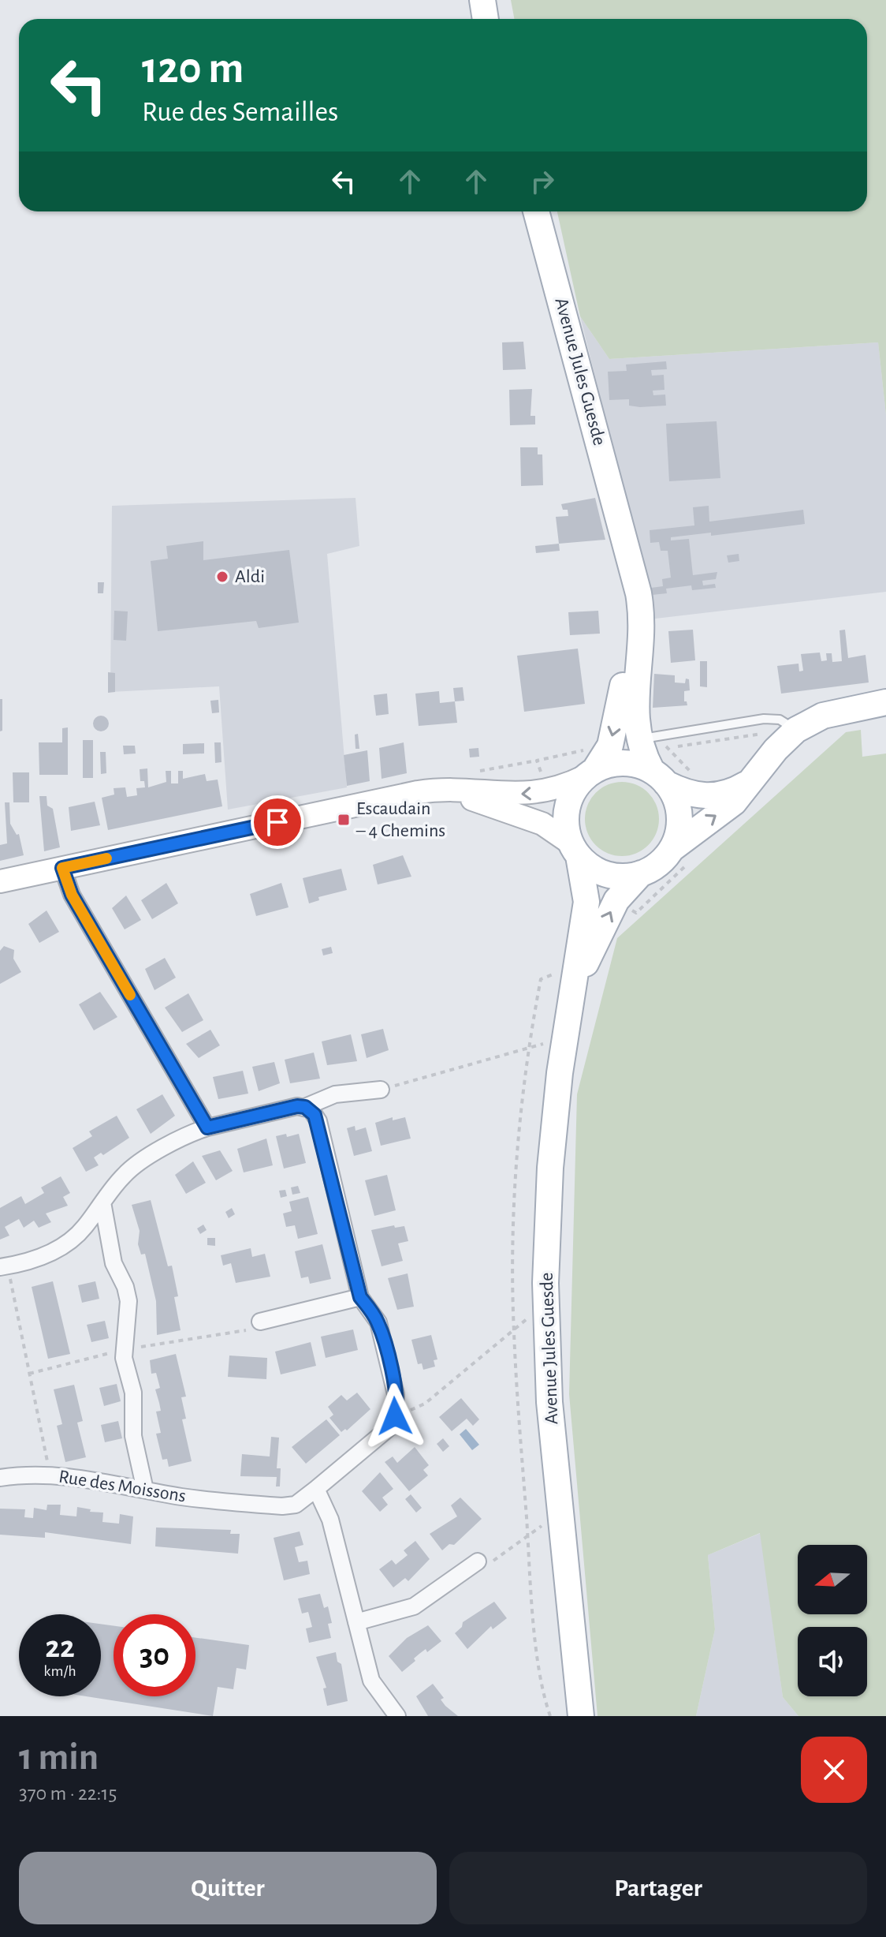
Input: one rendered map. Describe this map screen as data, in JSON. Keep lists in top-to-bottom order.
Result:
{
  "streets": {
    "main road": ["Avenue Jules Guesde"],
    "street": ["Rue des Moissons"]
  },
  "places": {
    "other": ["Aldi"],
    "transit": ["Escaudain – 4 Chemins"]
  },
  "north": "left",
  "page": {
    "turn": ["120 m", "Rue des Semailles"],
    "speed": "22 km/h",
    "limit": "30",
    "heading": ["1 min", "370 m · 22:15"],
    "buttons": ["Quitter", "Partager"]
  }
}
